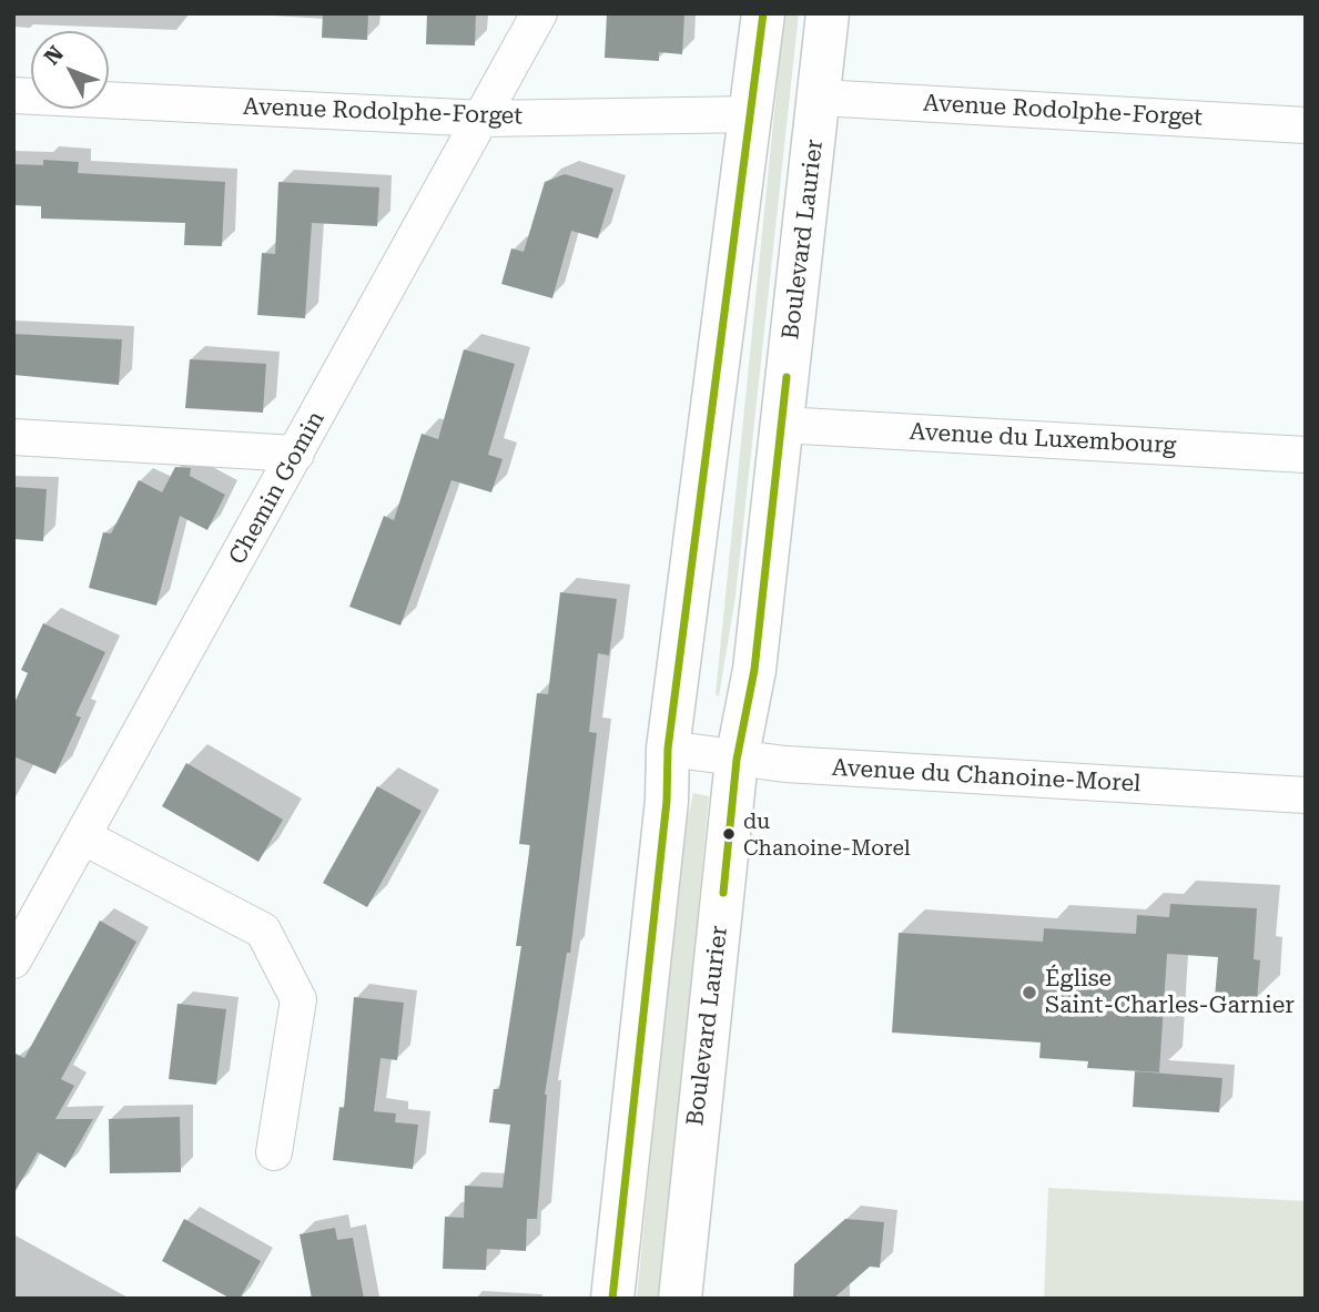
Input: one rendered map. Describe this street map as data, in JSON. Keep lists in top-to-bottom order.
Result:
{
  "streets": {
    "main road": ["Boulevard Laurier"],
    "street": [
      "Avenue Rodolphe-Forget",
      "Avenue du Luxembourg",
      "Chemin Gomin",
      "Avenue du Chanoine-Morel"
    ]
  },
  "crossings": [
    ["Avenue Rodolphe-Forget", "Boulevard Laurier"],
    ["Avenue Rodolphe-Forget", "Chemin Gomin"],
    ["Boulevard Laurier", "Avenue du Luxembourg"],
    ["Boulevard Laurier", "Avenue du Chanoine-Morel"]
  ],
  "places": ["du Chanoine-Morel", "Église Saint-Charles-Garnier"],
  "north": "top left"
}
